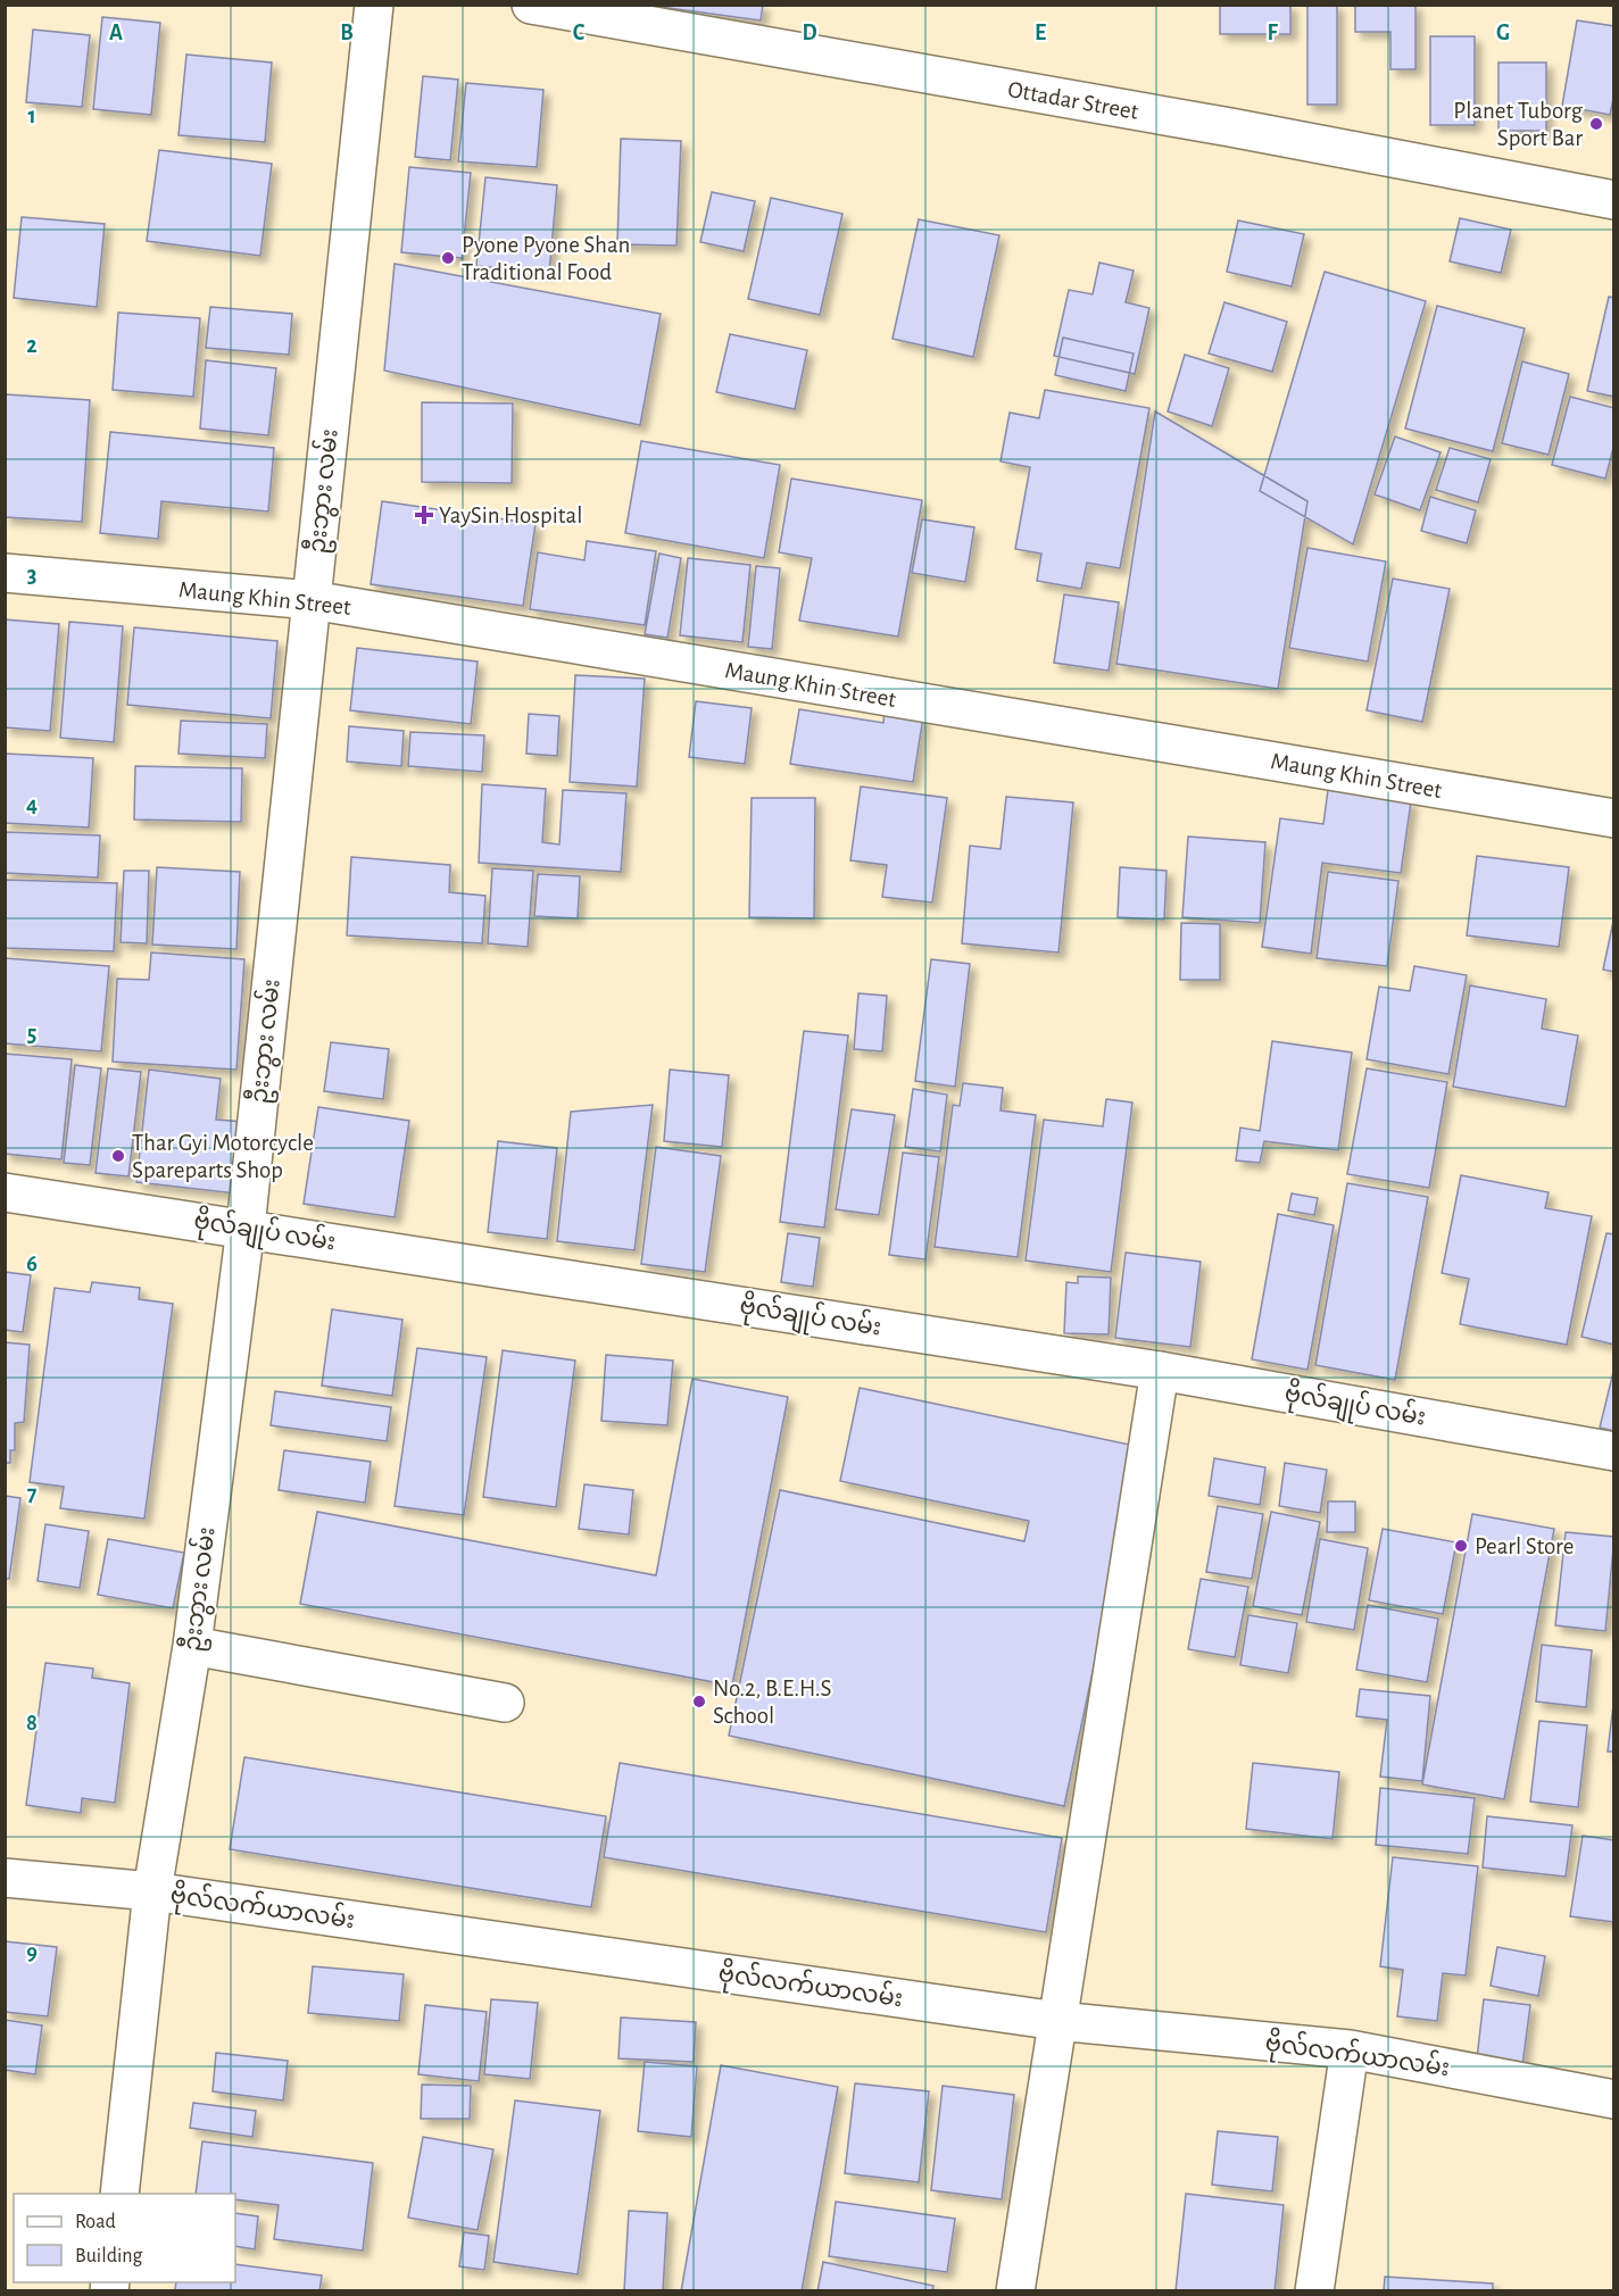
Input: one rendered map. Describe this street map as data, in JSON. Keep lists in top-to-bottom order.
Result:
{
  "streets": {
    "street": [
      "Ottadar Street",
      "ဦးဘွား လမ်း",
      "Maung Khin Street",
      "ဗိုလ်ချုပ် လမ်း",
      "ဗိုလ်လက်ယာလမ်း"
    ]
  },
  "crossings": [
    ["ဦးဘွား လမ်း", "Maung Khin Street"],
    ["ဦးဘွား လမ်း", "ဗိုလ်ချုပ် လမ်း"],
    ["ဦးဘွား လမ်း", "ဗိုလ်လက်ယာလမ်း"]
  ],
  "places": {
    "other": [
      "Planet Tuborg Sport Bar",
      "Pyone Pyone Shan Traditional Food",
      "Thar Gyi Motorcycle Spareparts Shop",
      "Pearl Store",
      "No.2, B.E.H.S School"
    ],
    "health": ["YaySin Hospital"]
  },
  "legend": ["Road", "Building"],
  "grid": {
    "columns": [
      "A",
      "B",
      "C",
      "D",
      "E",
      "F",
      "G"
    ],
    "rows": [
      "1",
      "2",
      "3",
      "4",
      "5",
      "6",
      "7",
      "8",
      "9"
    ]
  }
}
